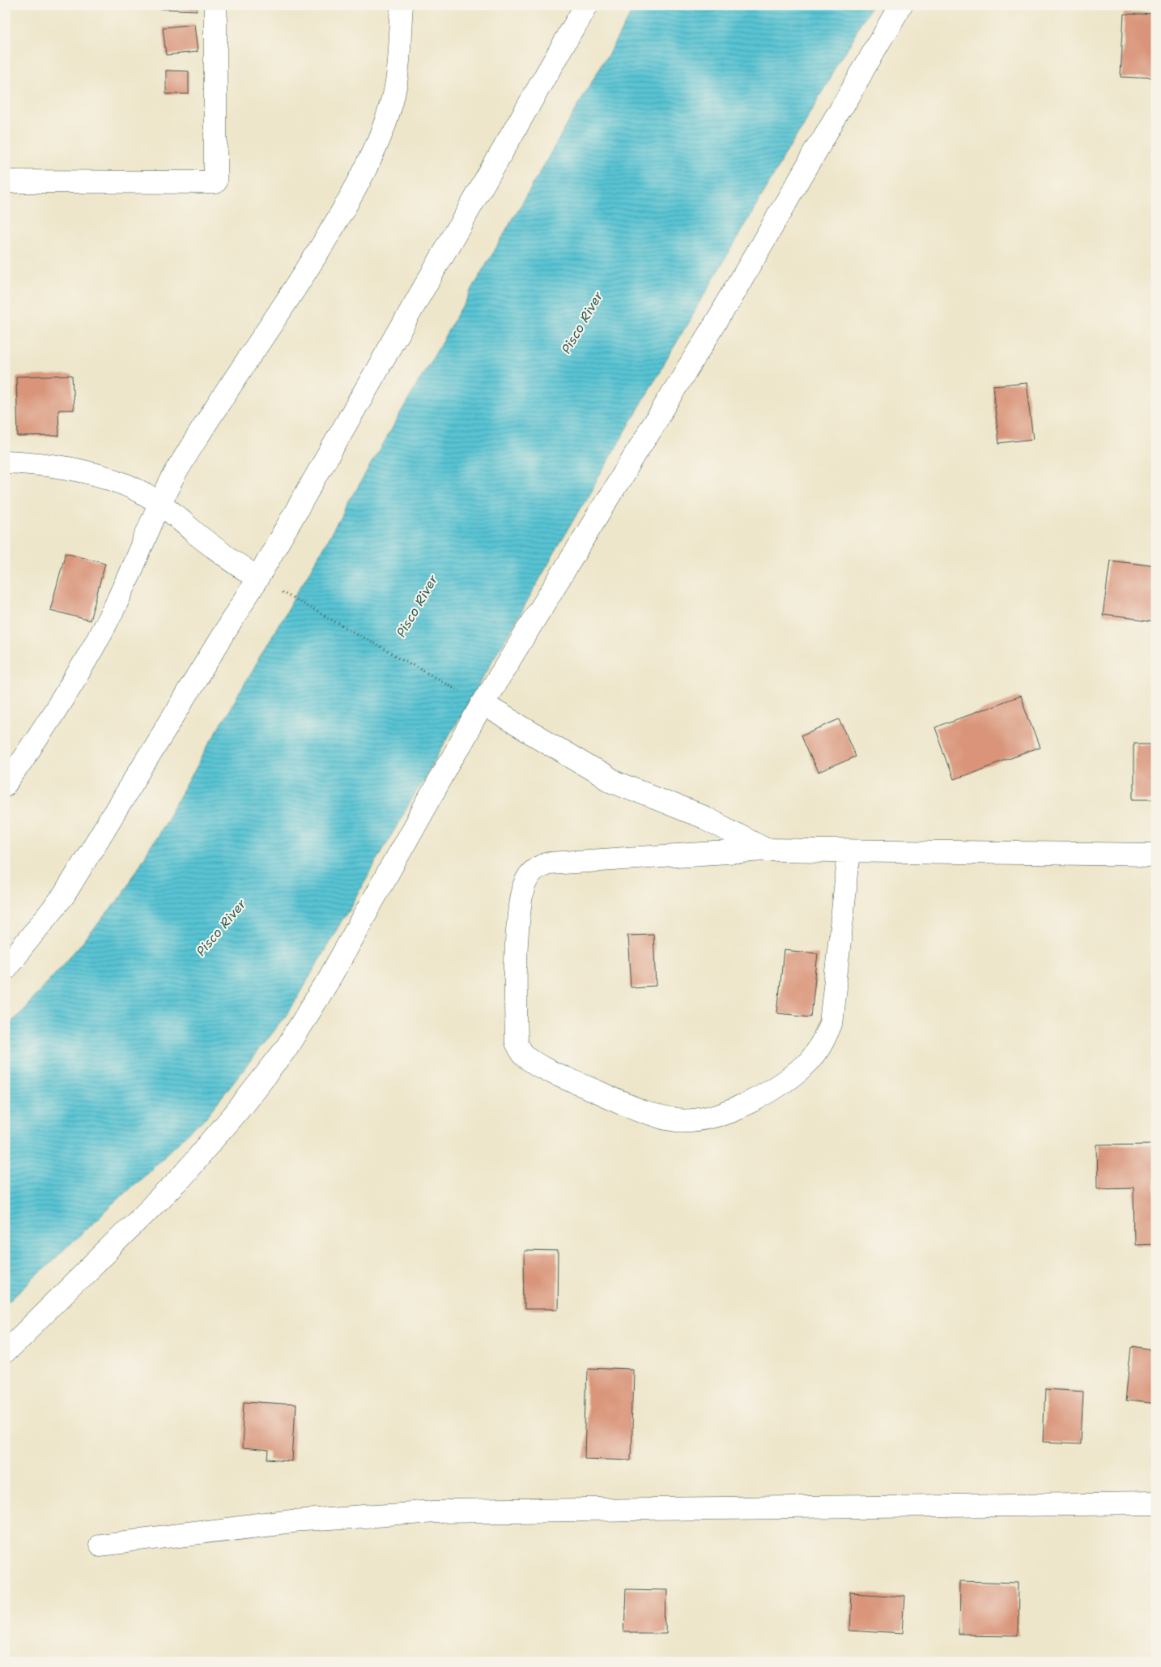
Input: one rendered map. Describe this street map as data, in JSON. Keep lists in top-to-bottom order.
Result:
{
  "water": ["Pisco River"]
}
